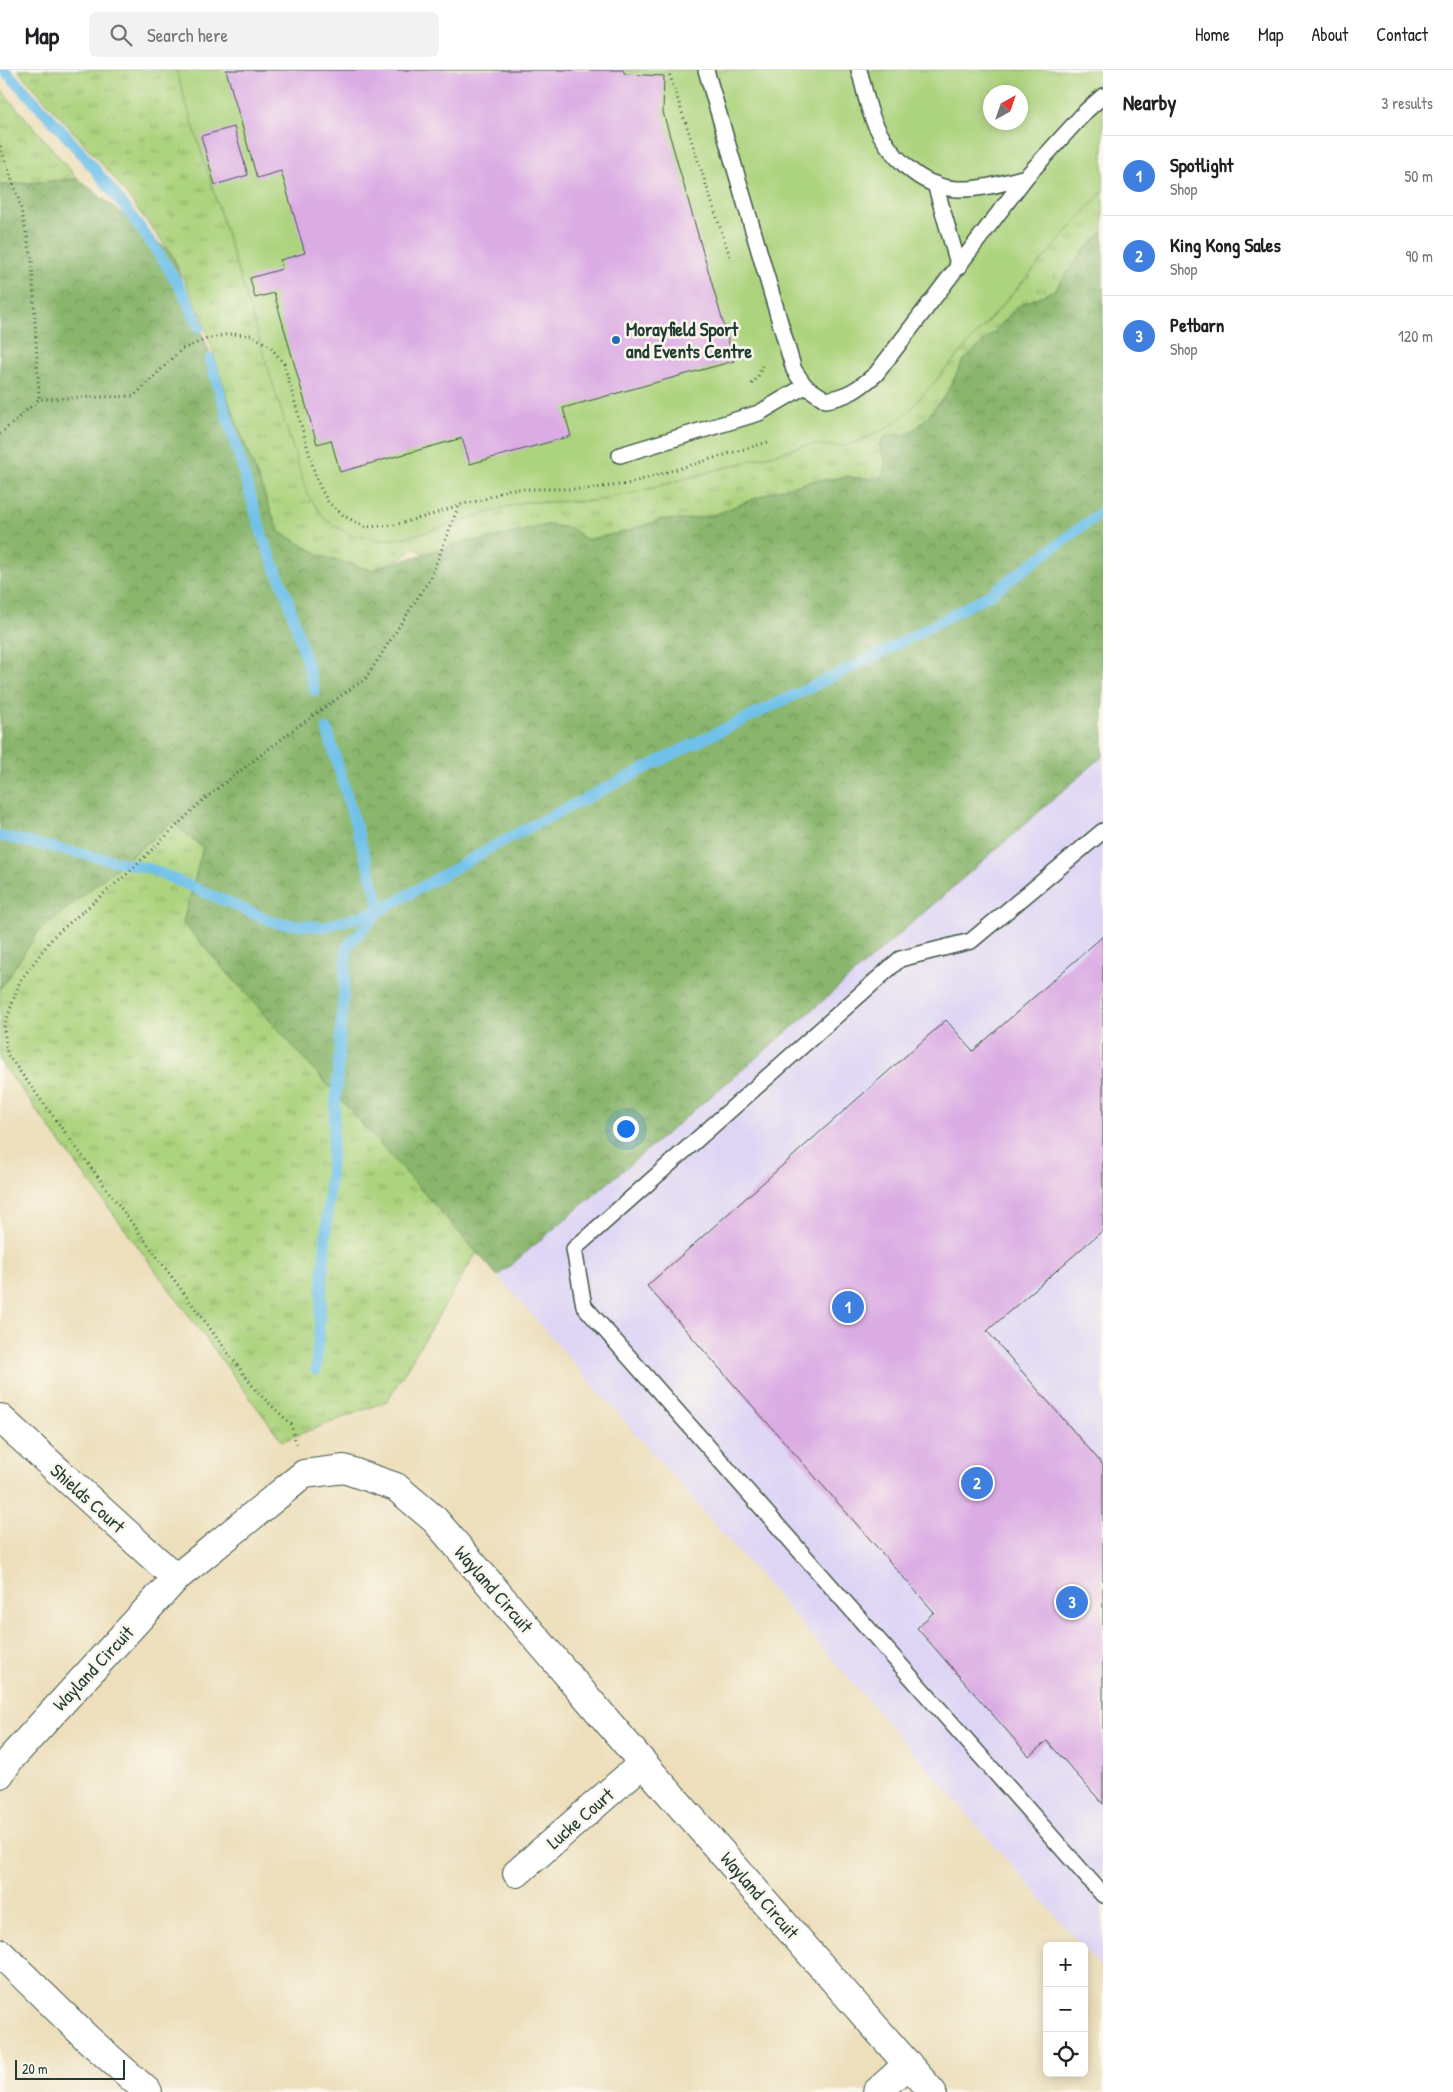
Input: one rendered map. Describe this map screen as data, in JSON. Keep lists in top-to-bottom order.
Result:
{
  "streets": {
    "street": ["Shields Court", "Wayland Circuit", "Lucke Court"]
  },
  "crossings": [
    ["Shields Court", "Wayland Circuit"],
    ["Wayland Circuit", "Lucke Court"]
  ],
  "places": ["Morayfield Sport and Events Centre"],
  "scale_bar": "20 m",
  "north": "top right",
  "page": {
    "header": "Map",
    "search": "Search here",
    "nav": [
      "Home",
      "Map",
      "About",
      "Contact"
    ],
    "heading": ["Nearby", "3 results"],
    "list": [
      {
        "mark": "1",
        "name": "Spotlight",
        "note": "Shop",
        "value": "50 m"
      },
      {
        "mark": "2",
        "name": "King Kong Sales",
        "note": "Shop",
        "value": "90 m"
      },
      {
        "mark": "3",
        "name": "Petbarn",
        "note": "Shop",
        "value": "120 m"
      }
    ],
    "pins": ["1", "2", "3"],
    "map_buttons": ["+", "−"],
    "scale": "20 m"
  }
}
